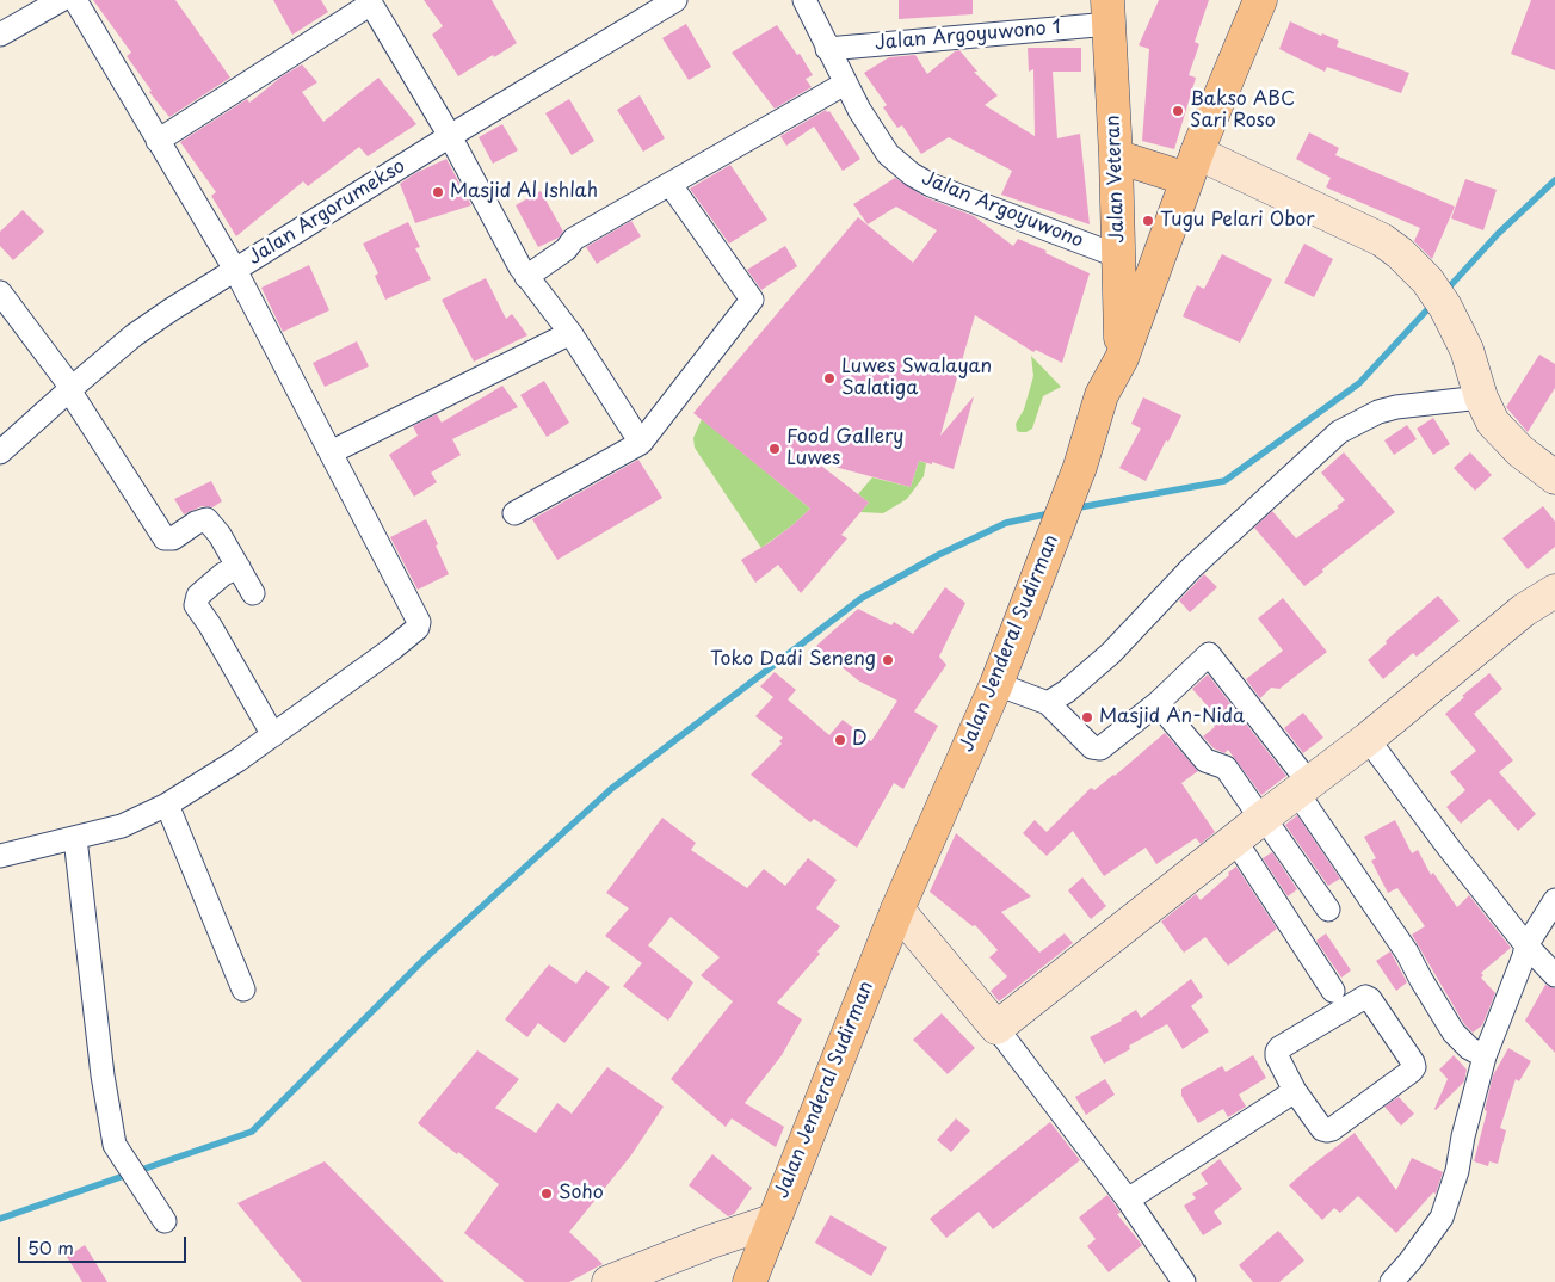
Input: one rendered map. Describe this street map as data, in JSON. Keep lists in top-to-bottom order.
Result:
{
  "streets": {
    "main road": ["Jalan Veteran", "Jalan Jenderal Sudirman"],
    "street": ["Jalan Argoyuwono 1", "Jalan Argoyuwono", "Jalan Argorumekso"]
  },
  "crossings": [
    ["Jalan Argoyuwono 1", "Jalan Veteran"],
    ["Jalan Argoyuwono 1", "Jalan Argoyuwono"],
    ["Jalan Veteran", "Jalan Argoyuwono"],
    ["Jalan Veteran", "Jalan Jenderal Sudirman"]
  ],
  "places": [
    "Bakso ABC Sari Roso",
    "Masjid Al Ishlah",
    "Tugu Pelari Obor",
    "Luwes Swalayan Salatiga",
    "Food Gallery Luwes",
    "Toko Dadi Seneng",
    "Masjid An-Nida",
    "D",
    "Soho"
  ],
  "scale_bar": "50 m"
}
